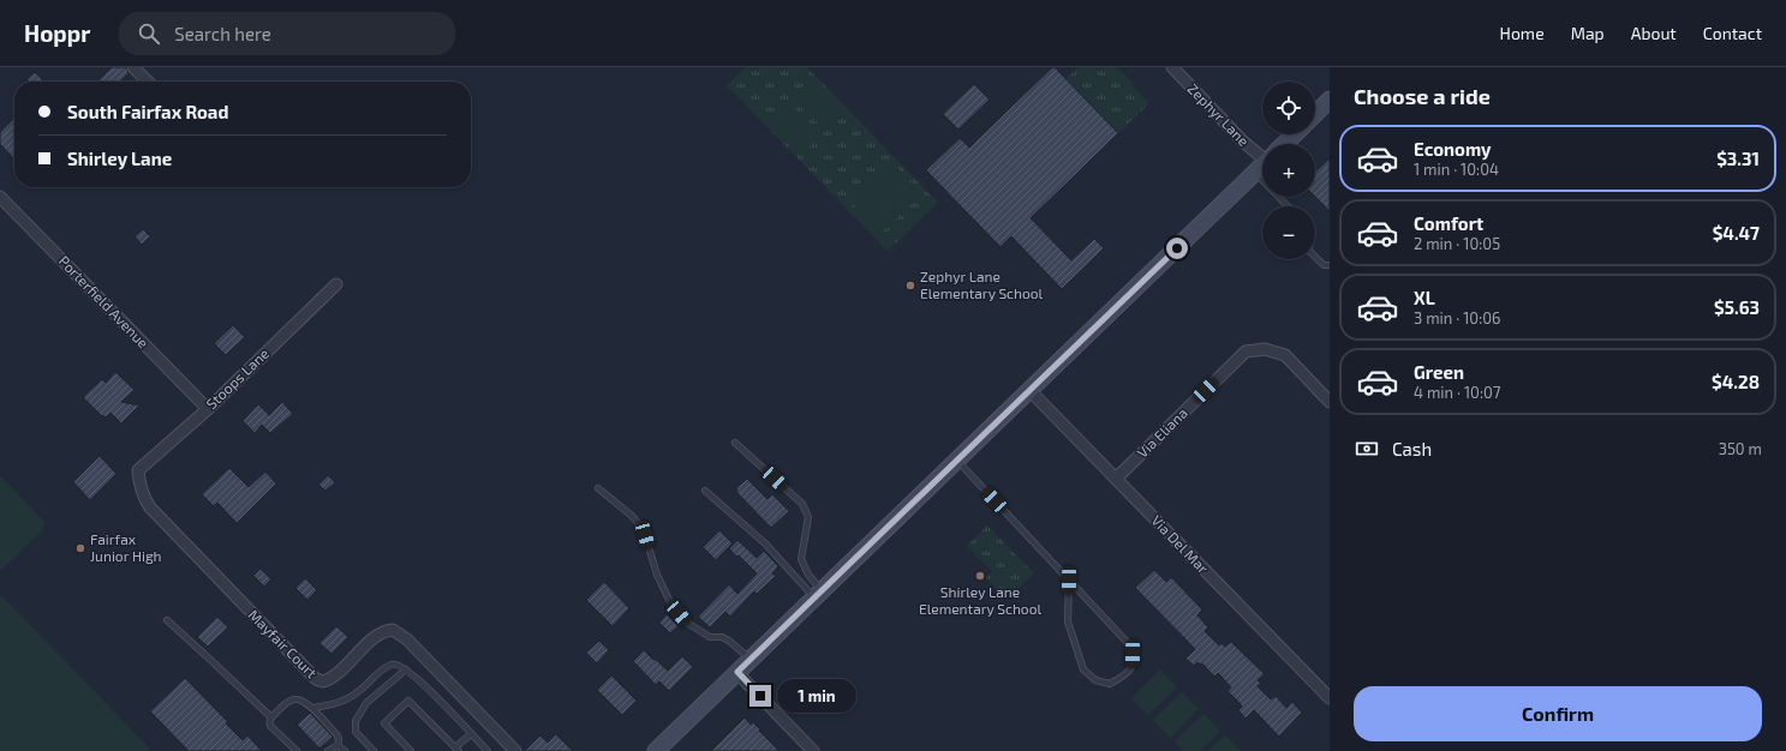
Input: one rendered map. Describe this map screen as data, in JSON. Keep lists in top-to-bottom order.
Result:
{
  "streets": {
    "street": [
      "Zephyr Lane",
      "Porterfield Avenue",
      "Stoops Lane",
      "Via Eliana",
      "Via Del Mar",
      "Mayfair Court"
    ]
  },
  "crossings": [
    ["Porterfield Avenue", "Stoops Lane"],
    ["Stoops Lane", "Mayfair Court"],
    ["Via Eliana", "Via Del Mar"]
  ],
  "places": ["Zephyr Lane Elementary School", "Fairfax Junior High", "Shirley Lane Elementary School"],
  "page": {
    "header": "Hoppr",
    "search": "Search here",
    "nav": [
      "Home",
      "Map",
      "About",
      "Contact"
    ],
    "heading": "Choose a ride",
    "map_buttons": ["+", "−"],
    "banner": ["South Fairfax Road", "Shirley Lane"],
    "list": [
      {
        "name": "Economy",
        "note": "1 min · 10:04",
        "value": "$3.31"
      },
      {
        "name": "Comfort",
        "note": "2 min · 10:05",
        "value": "$4.47"
      },
      {
        "name": "XL",
        "note": "3 min · 10:06",
        "value": "$5.63"
      },
      {
        "name": "Green",
        "note": "4 min · 10:07",
        "value": "$4.28"
      }
    ],
    "pay": ["Cash", "350 m"],
    "buttons": "Confirm",
    "bubble": "1 min"
  }
}
